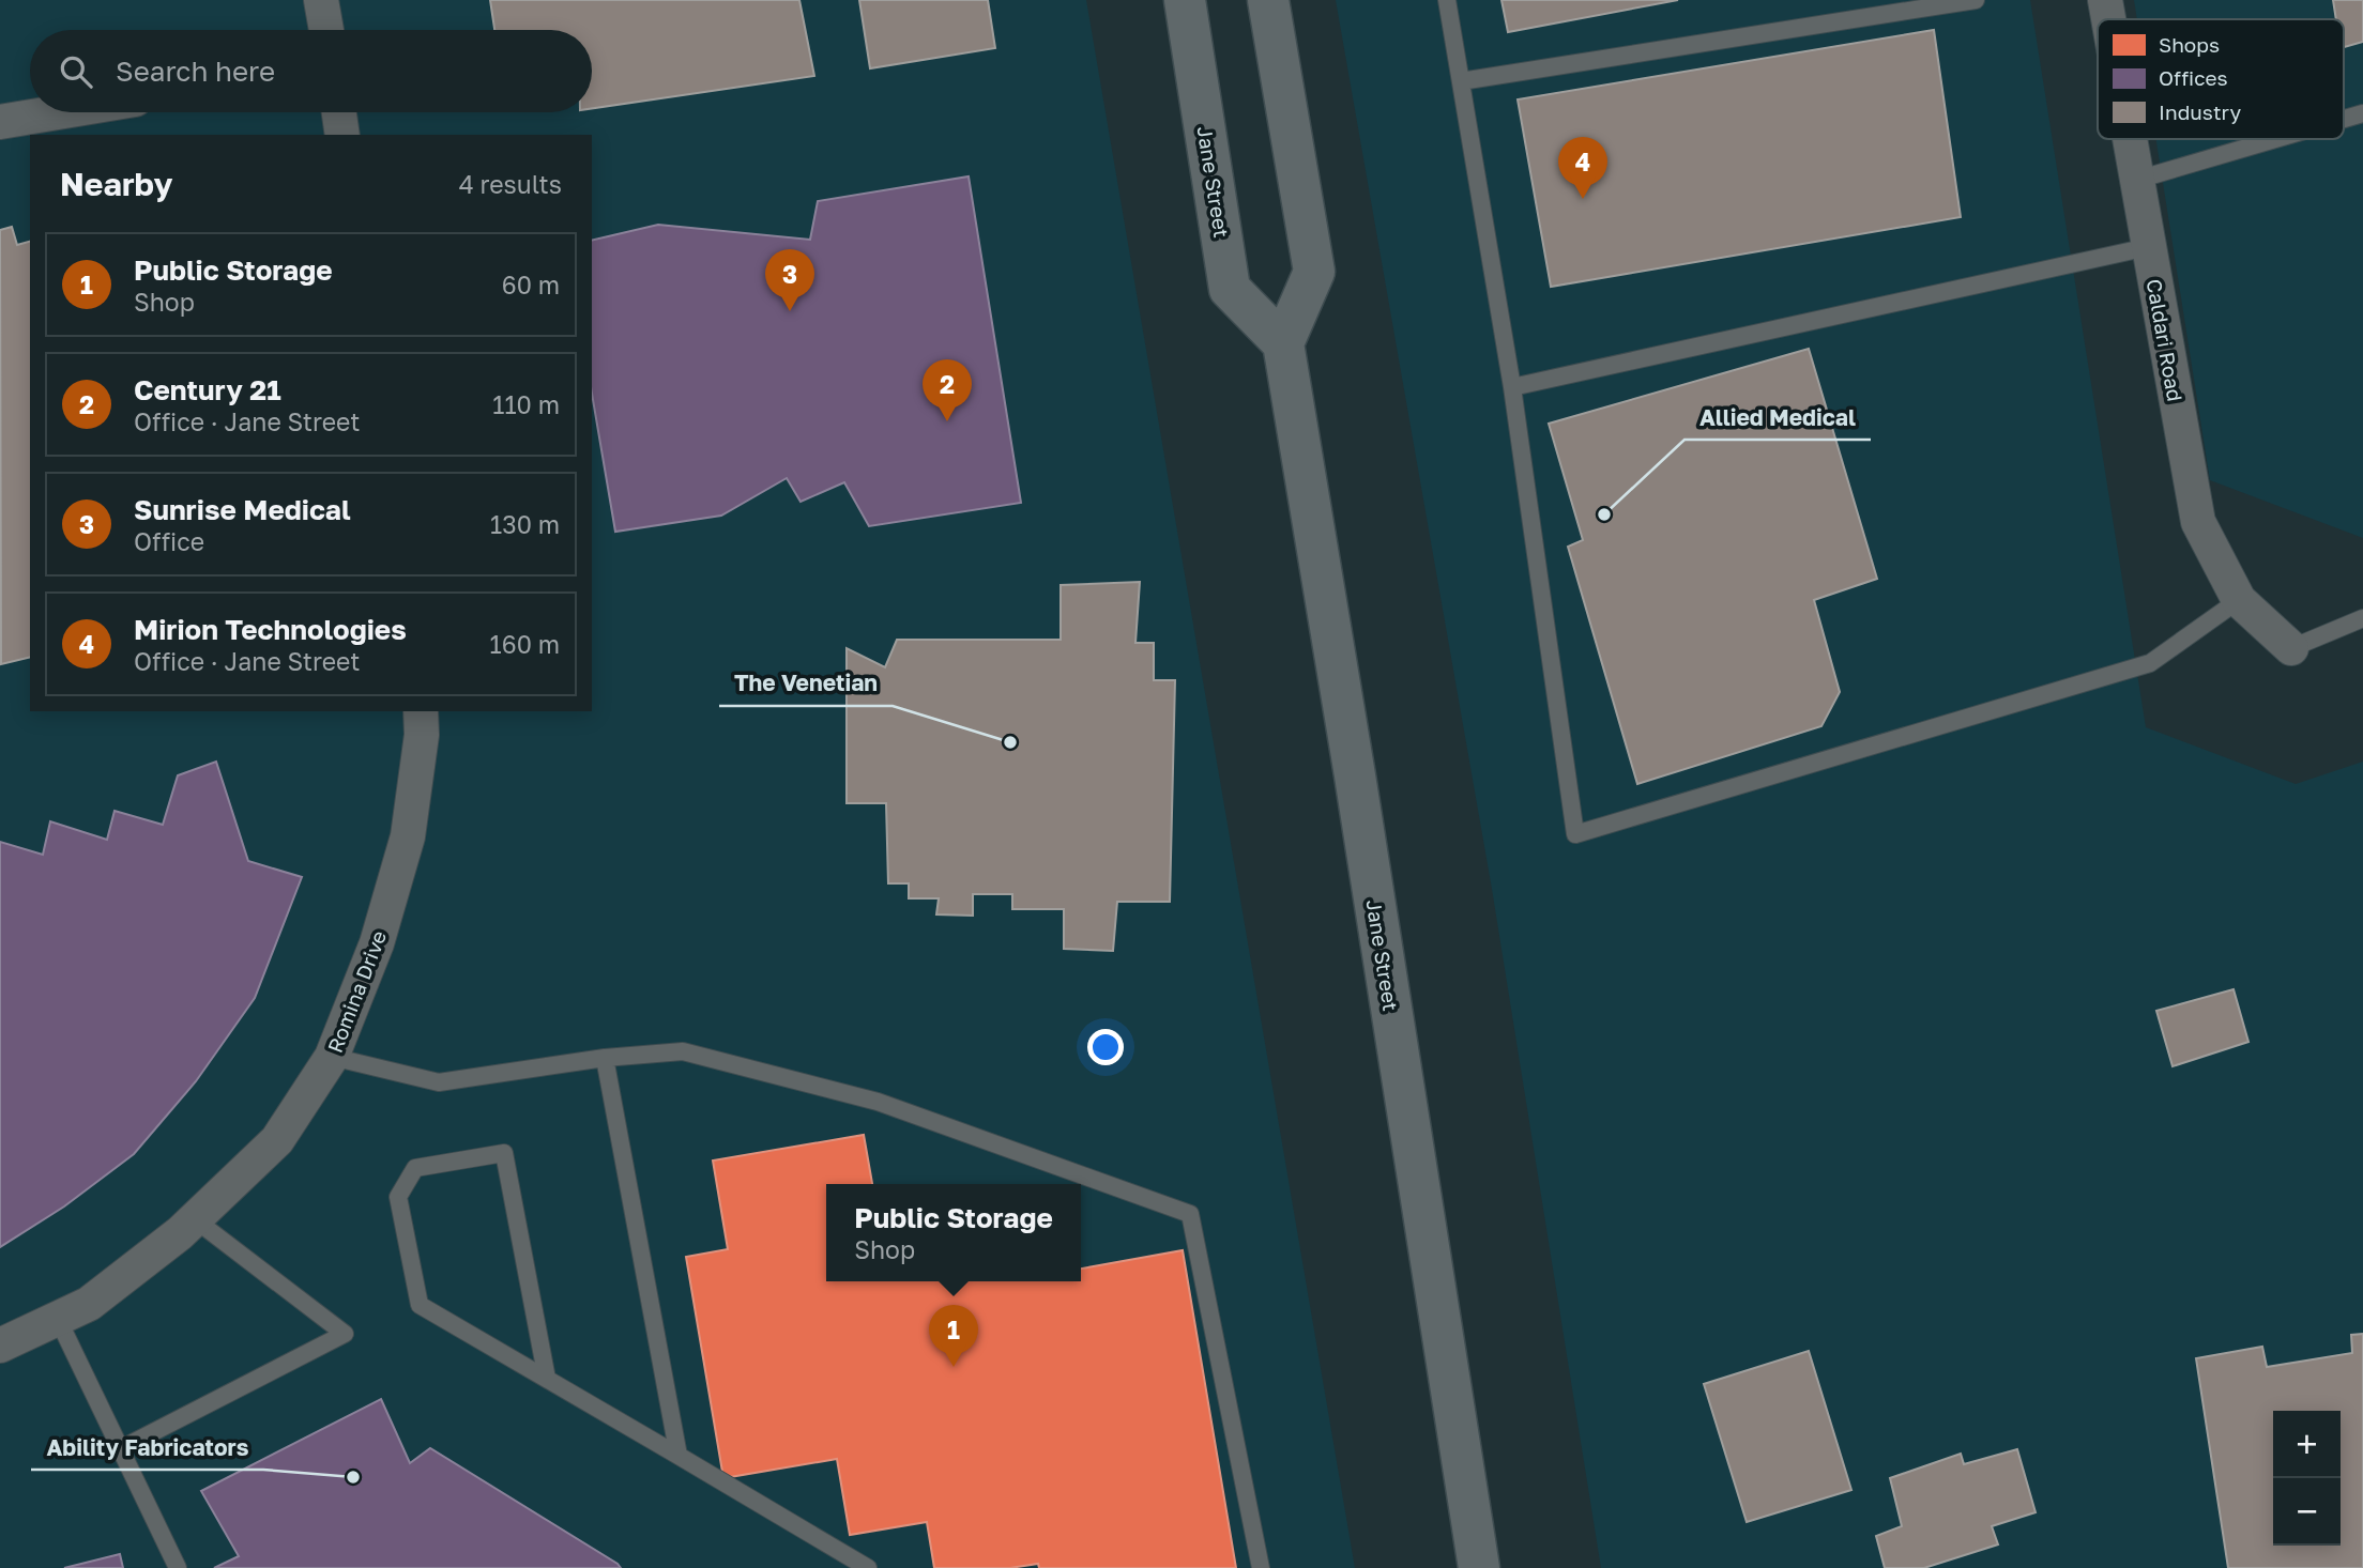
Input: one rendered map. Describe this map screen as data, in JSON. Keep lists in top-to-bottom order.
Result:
{
  "streets": {
    "main road": ["Jane Street"],
    "street": ["Caldari Road", "Romina Drive"]
  },
  "places": ["Allied Medical", "The Venetian", "Ability Fabricators"],
  "legend": ["Shops", "Offices", "Industry"],
  "page": {
    "search": "Search here",
    "heading": ["Nearby", "4 results"],
    "pins": [
      "4",
      "3",
      "2",
      "1"
    ],
    "list": [
      {
        "mark": "1",
        "name": "Public Storage",
        "note": "Shop",
        "value": "60 m"
      },
      {
        "mark": "2",
        "name": "Century 21",
        "note": "Office · Jane Street",
        "value": "110 m"
      },
      {
        "mark": "3",
        "name": "Sunrise Medical",
        "note": "Office",
        "value": "130 m"
      },
      {
        "mark": "4",
        "name": "Mirion Technologies",
        "note": "Office · Jane Street",
        "value": "160 m"
      }
    ],
    "popup": ["Public Storage", "Shop"],
    "map_buttons": ["+", "−"]
  }
}
